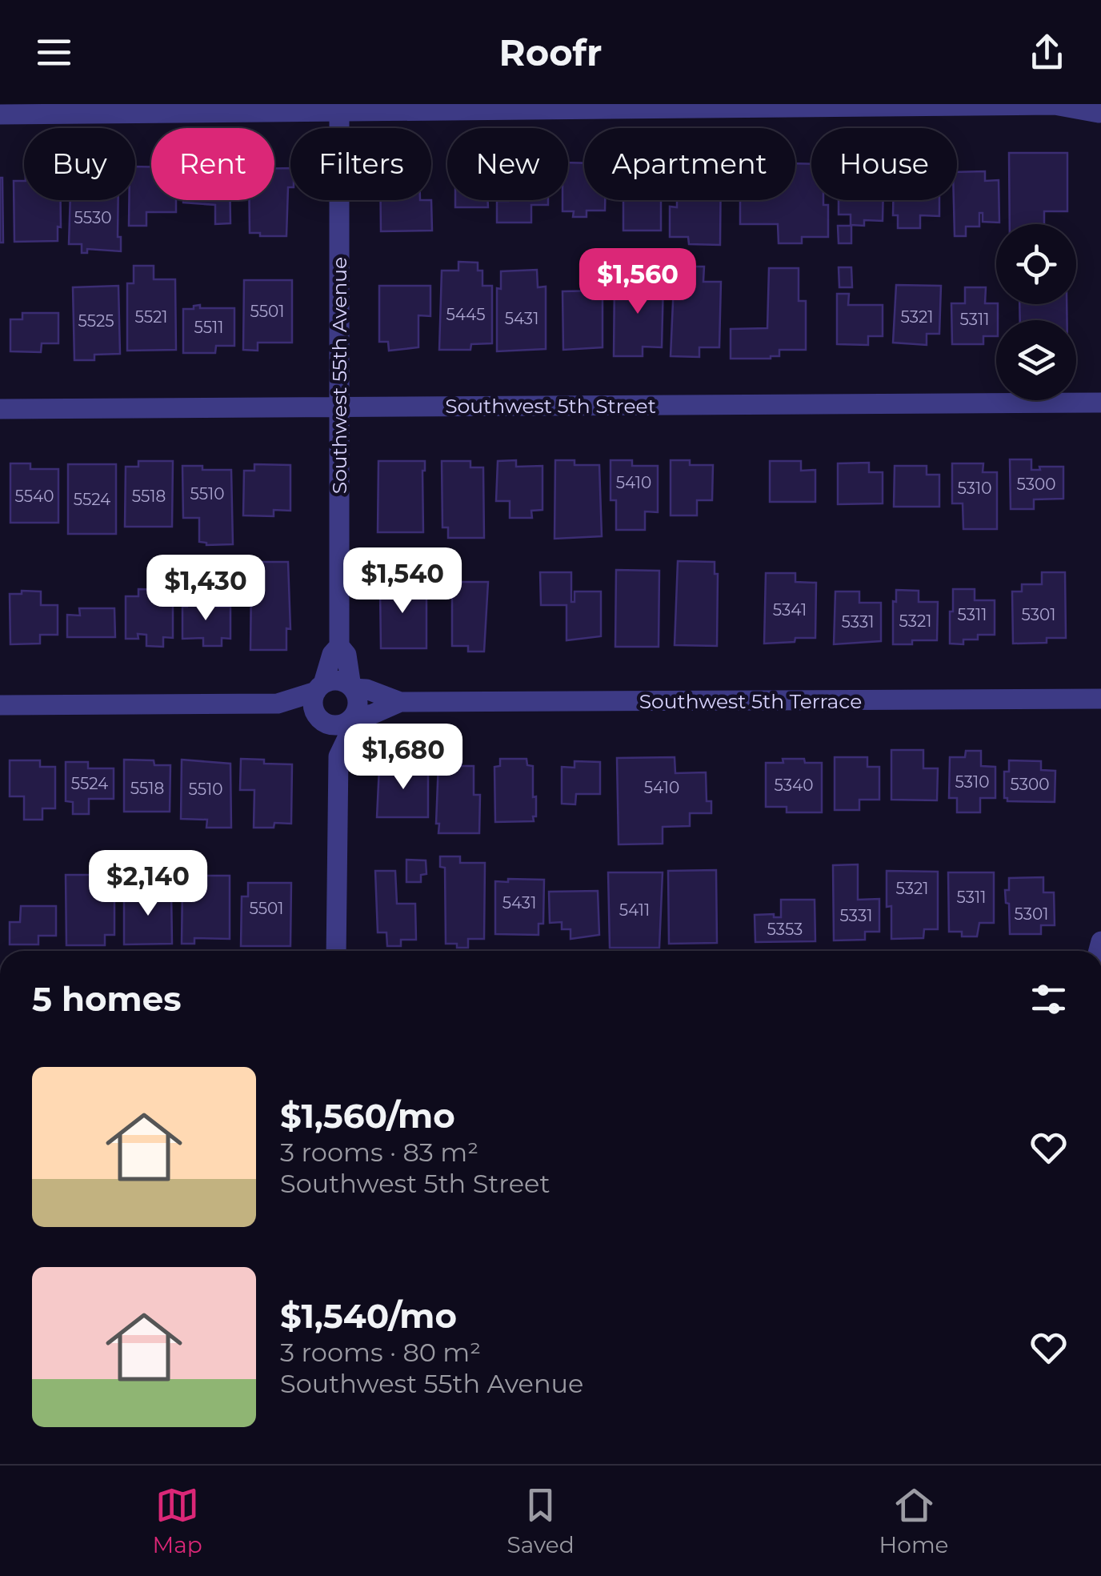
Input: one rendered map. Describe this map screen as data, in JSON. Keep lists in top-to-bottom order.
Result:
{
  "streets": {
    "street": ["Southwest 55th Avenue", "Southwest 5th Street", "Southwest 5th Terrace"]
  },
  "crossings": [
    ["Southwest 55th Avenue", "Southwest 5th Street"],
    ["Southwest 55th Avenue", "Southwest 5th Terrace"]
  ],
  "house_numbers": [
    "5530",
    "5501",
    "5445",
    "5521",
    "5321",
    "5431",
    "5311",
    "5525",
    "5511",
    "5410",
    "5300",
    "5310",
    "5510",
    "5540",
    "5518",
    "5524",
    "5341",
    "5311",
    "5301",
    "5321",
    "5331",
    "5310",
    "5524",
    "5300",
    "5340",
    "5410",
    "5518",
    "5510",
    "5321",
    "5311",
    "5431",
    "5501",
    "5411",
    "5301",
    "5331",
    "5353"
  ],
  "page": {
    "header": "Roofr",
    "chip": [
      "Buy",
      "Rent",
      "Filters",
      "New",
      "Apartment",
      "House"
    ],
    "price": [
      "$1,560",
      "$1,540",
      "$1,430",
      "$1,680",
      "$2,140"
    ],
    "heading": "5 homes",
    "list": [
      {
        "name": "$1,560/mo",
        "note": "3 rooms · 83 m² · Southwest 5th Street"
      },
      {
        "name": "$1,540/mo",
        "note": "3 rooms · 80 m² · Southwest 55th Avenue"
      }
    ],
    "tabs": ["Map", "Saved", "Home"]
  }
}
